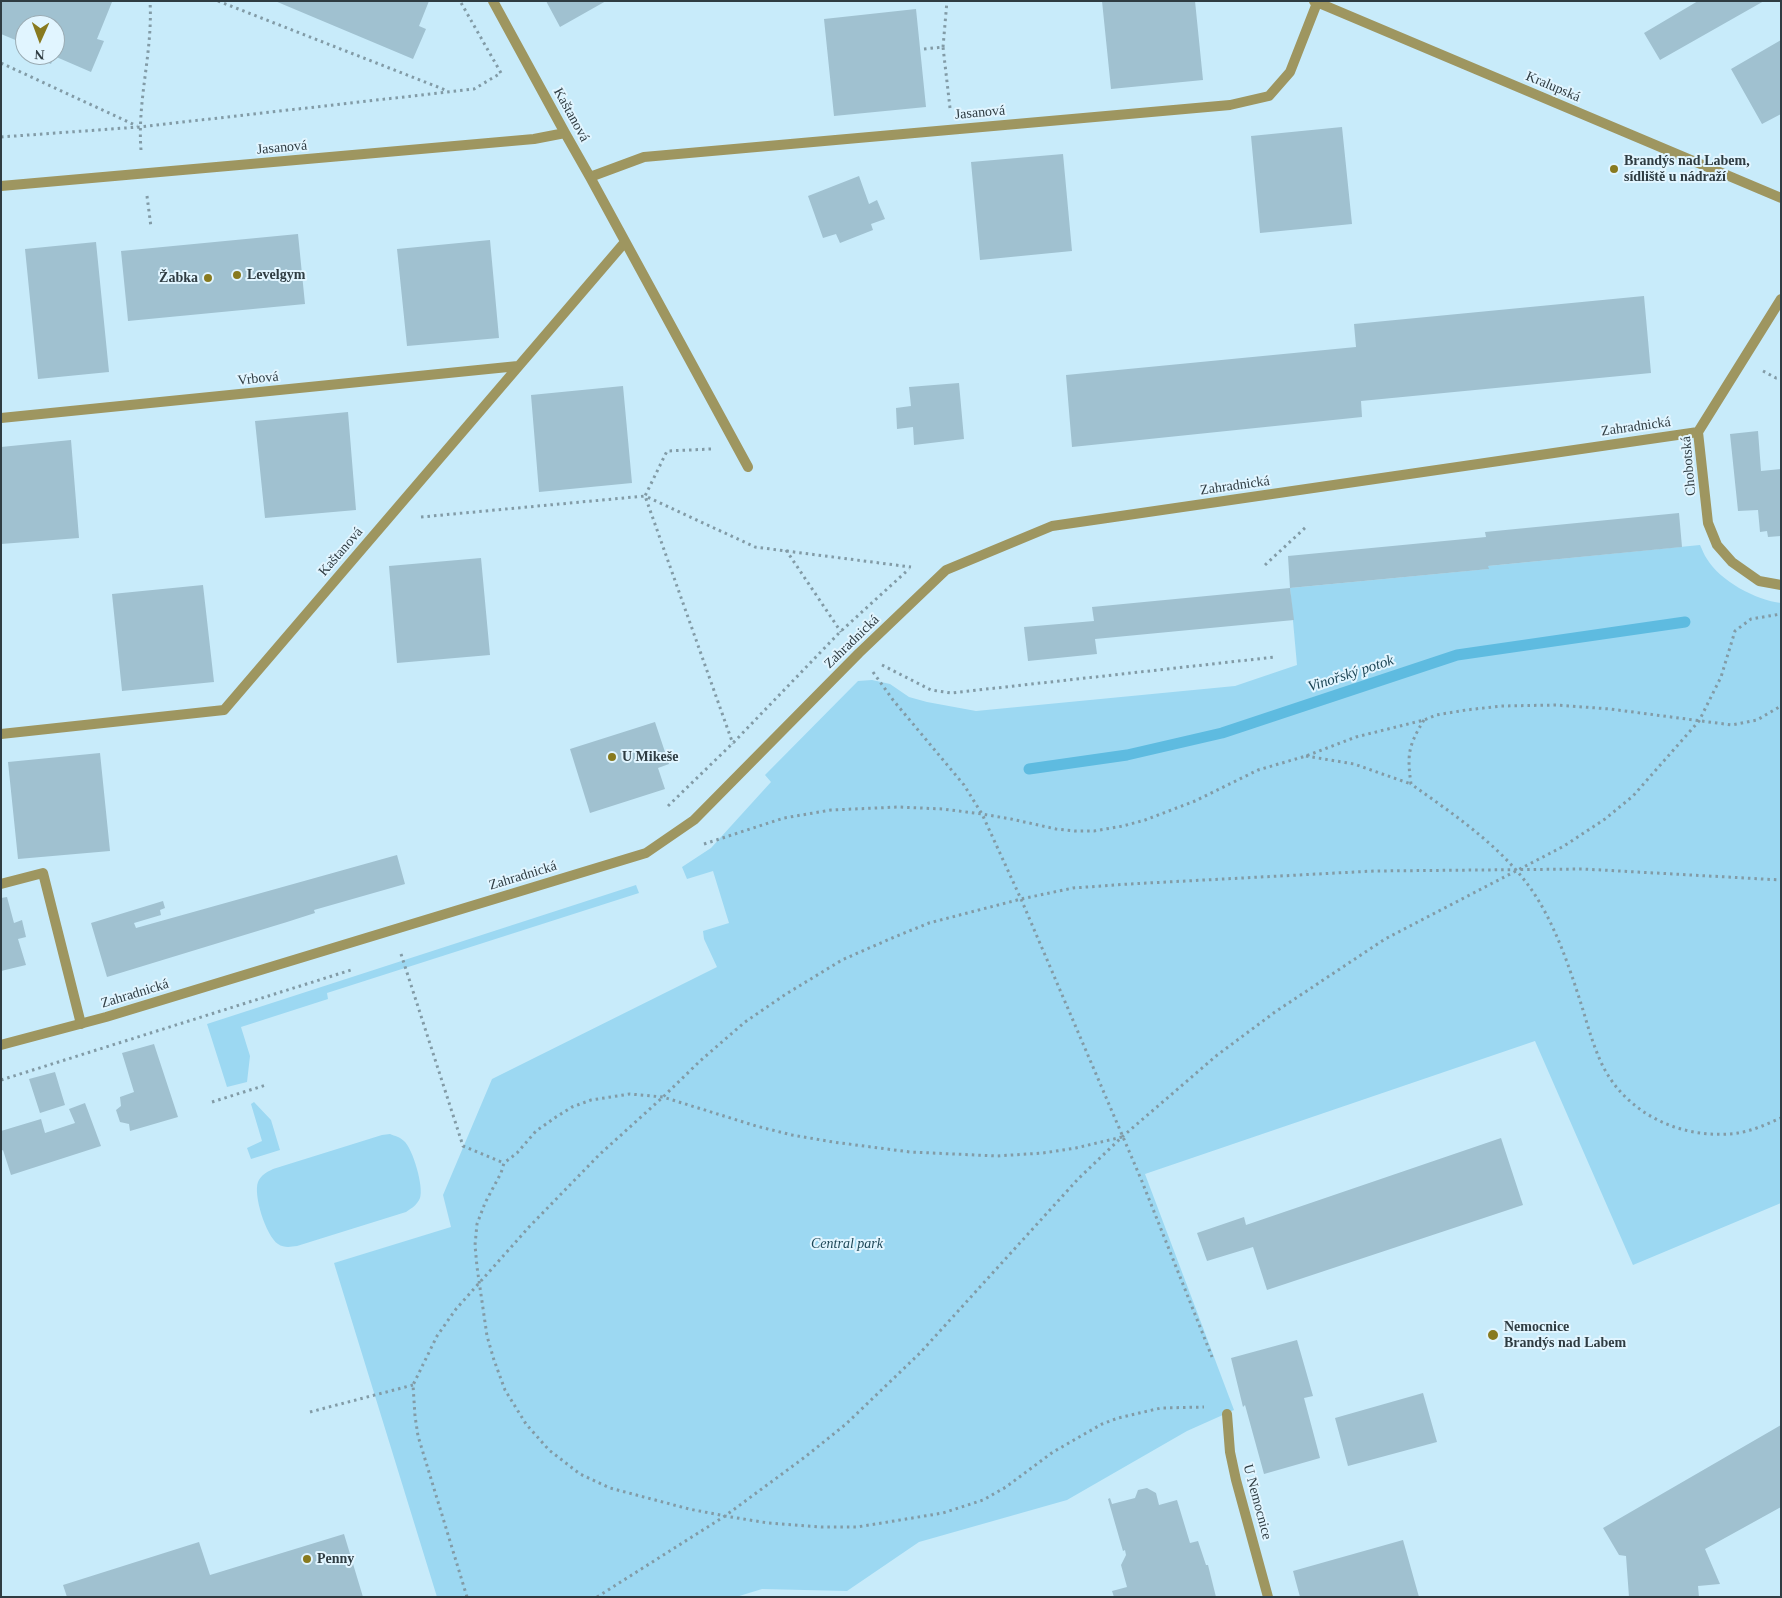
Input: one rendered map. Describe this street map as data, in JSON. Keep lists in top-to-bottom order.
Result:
{
  "streets": {
    "street": [
      "Kralupská",
      "Jasanová",
      "Kaštanová",
      "Vrbová",
      "Zahradnická",
      "Chobotská",
      "U Nemocnice"
    ]
  },
  "crossings": [
    ["Kralupská", "Jasanová"],
    ["Jasanová", "Kaštanová"],
    ["Kaštanová", "Vrbová"],
    ["Zahradnická", "Chobotská"]
  ],
  "water": ["Vinořský potok"],
  "parks": ["Central park"],
  "places": [
    "Brandýs nad Labem, sídliště u nádraží",
    "Levelgym",
    "Žabka",
    "U Mikeše",
    "Nemocnice Brandýs nad Labem",
    "Penny"
  ],
  "north": "bottom"
}
